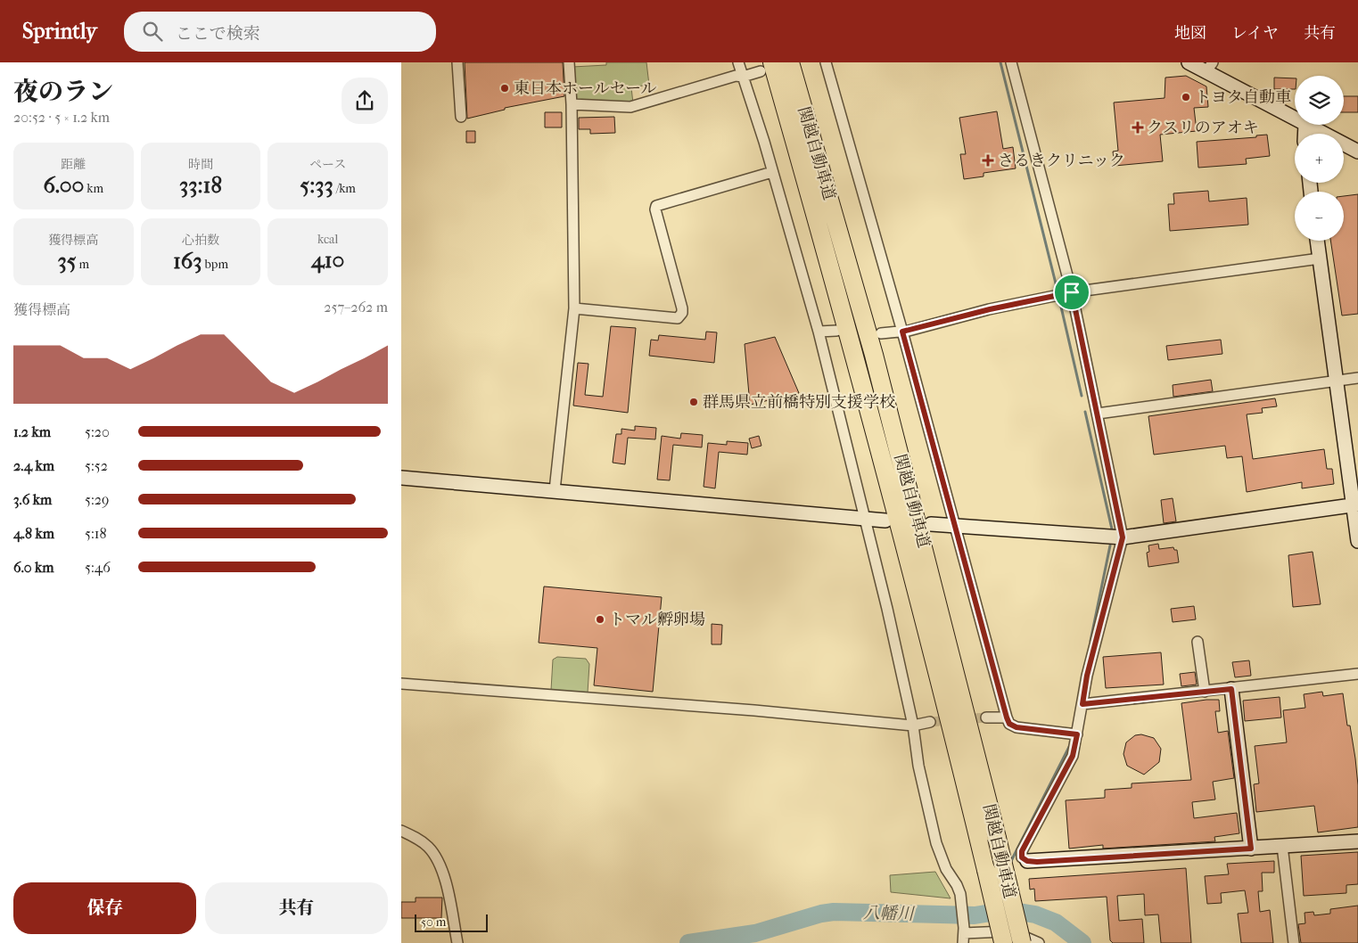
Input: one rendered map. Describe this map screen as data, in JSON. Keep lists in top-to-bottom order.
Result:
{
  "streets": {
    "highway": ["関越自動車道"]
  },
  "water": ["八幡川"],
  "places": {
    "other": [
      "東日本ホールセール",
      "トヨタ自動車",
      "群馬県立前橋特別支援学校",
      "トマル孵卵場"
    ],
    "health": ["クスリのアオキ", "さるきクリニック"]
  },
  "scale_bar": "50 m",
  "page": {
    "header": "Sprintly",
    "search": "ここで検索",
    "nav": ["地図", "レイヤ", "共有"],
    "heading": ["夜のラン", "20:52 · 5 × 1.2 km"],
    "map_buttons": ["+", "−"],
    "stats": [
      ["距離", "6.00 km"],
      ["時間", "33:18"],
      ["ペース", "5:33 /km"],
      ["獲得標高", "35 m"],
      ["心拍数", "163 bpm"],
      ["kcal", "410"]
    ],
    "chart": ["獲得標高", "257–262 m"],
    "list": [
      {
        "name": "1.2 km",
        "note": "5:20"
      },
      {
        "name": "2.4 km",
        "note": "5:52"
      },
      {
        "name": "3.6 km",
        "note": "5:29"
      },
      {
        "name": "4.8 km",
        "note": "5:18"
      },
      {
        "name": "6.0 km",
        "note": "5:46"
      }
    ],
    "buttons": ["保存", "共有"],
    "scale": "50 m"
  }
}
